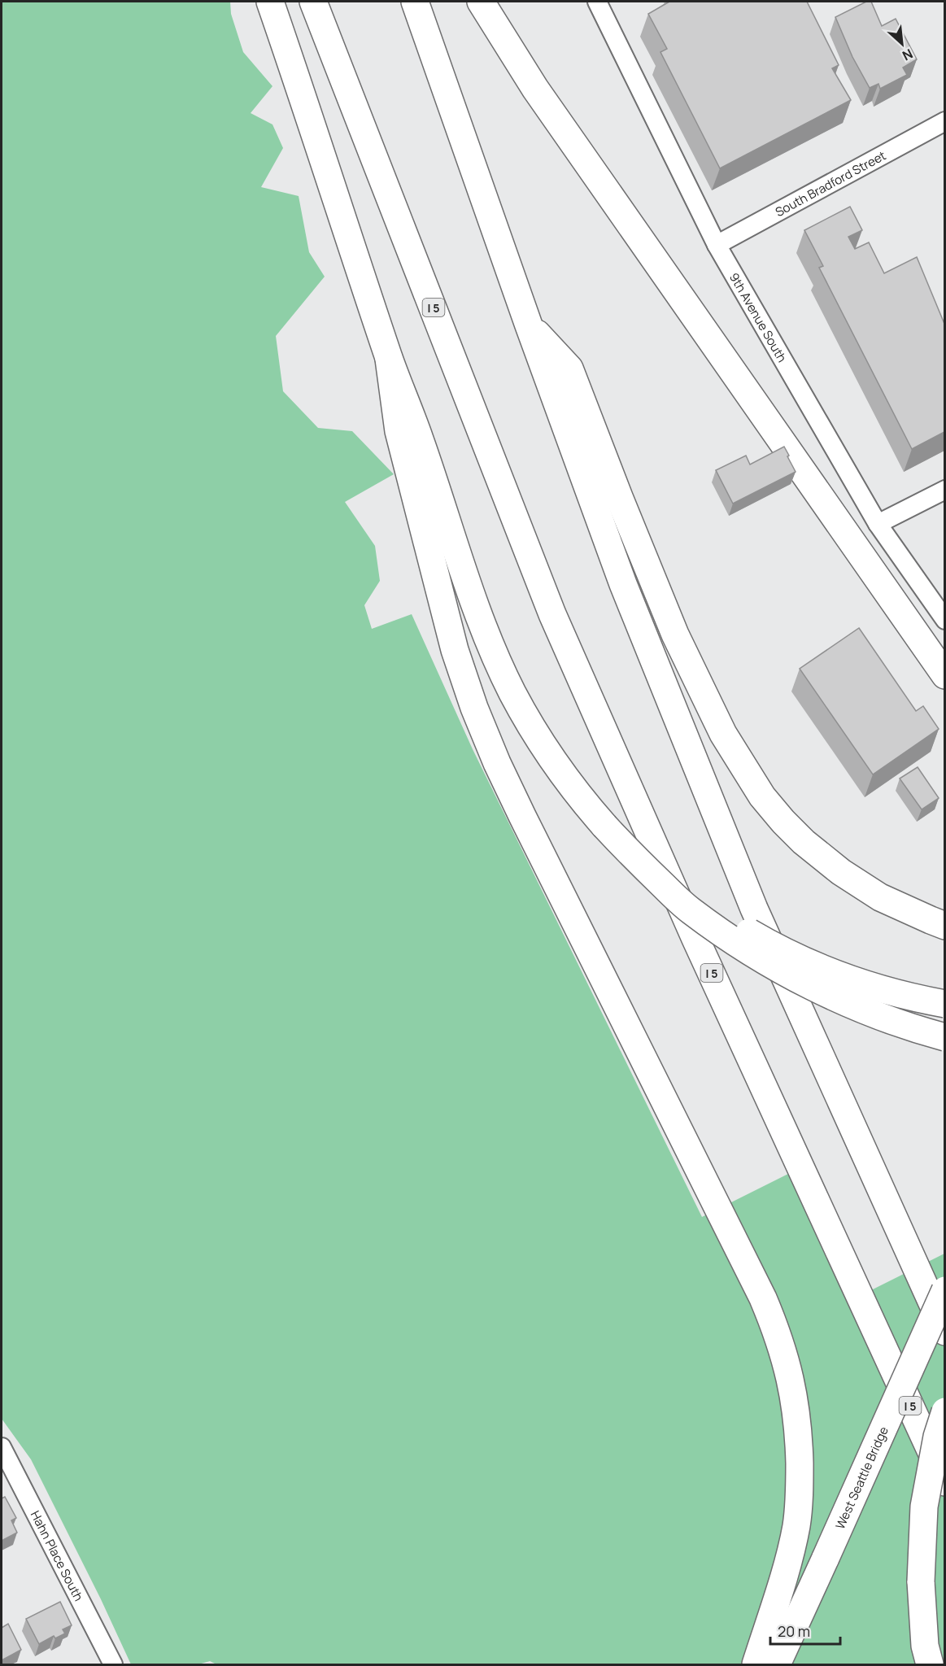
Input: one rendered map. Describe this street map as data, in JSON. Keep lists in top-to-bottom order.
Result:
{
  "streets": {
    "highway": ["I 5", "West Seattle Bridge"],
    "street": ["South Bradford Street", "9th Avenue South", "Hahn Place South"]
  },
  "crossings": [
    ["South Bradford Street", "9th Avenue South"]
  ],
  "scale_bar": "20 m",
  "north": "bottom right"
}
